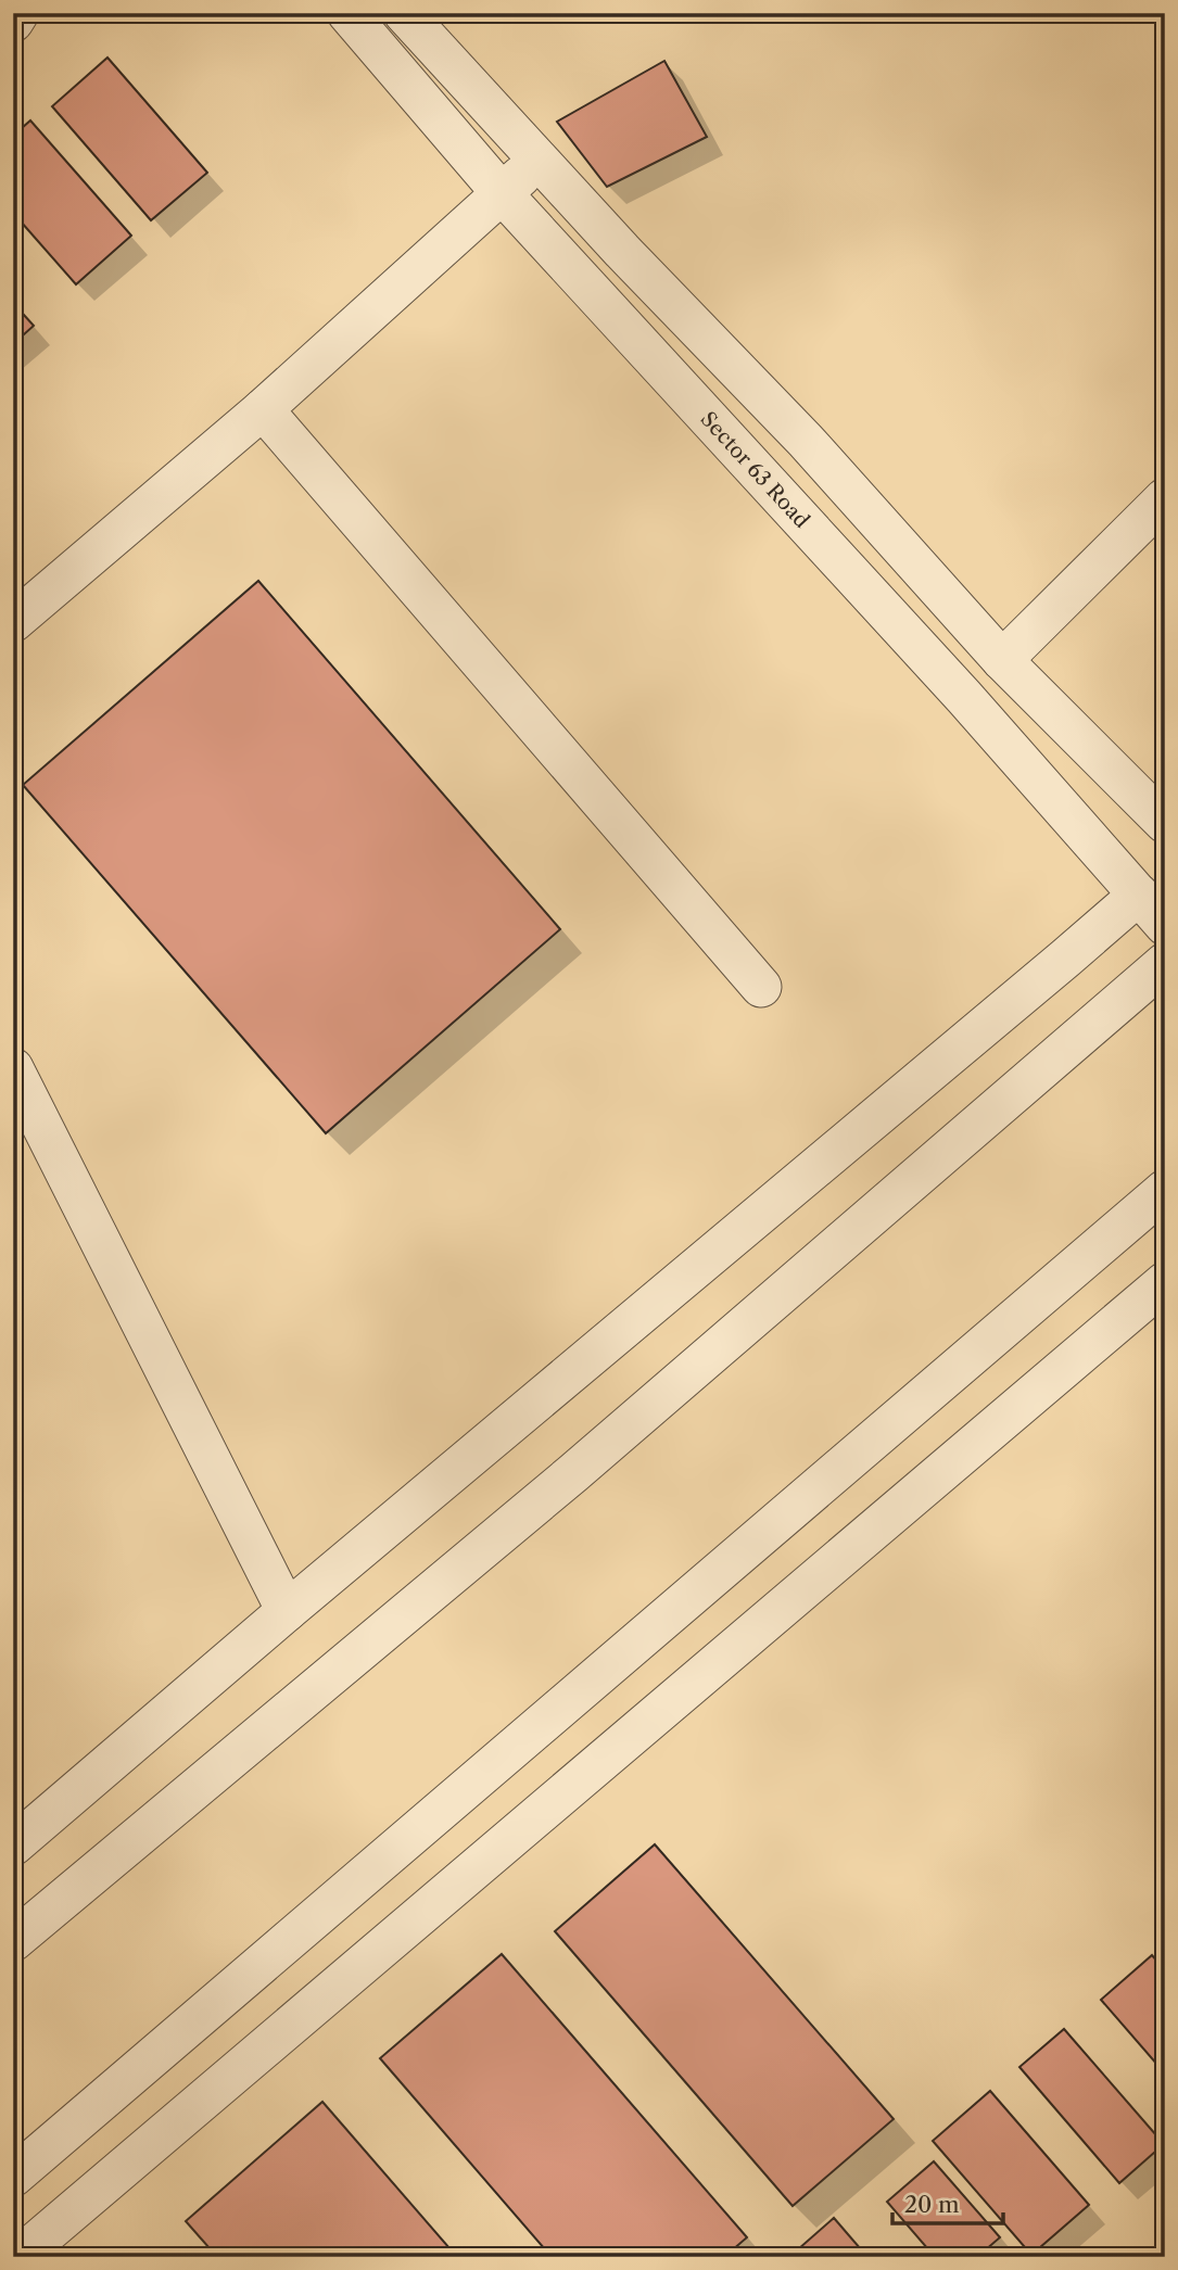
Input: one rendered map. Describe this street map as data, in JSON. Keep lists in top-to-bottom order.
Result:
{
  "streets": {
    "street": ["Sector 63 Road"]
  },
  "scale_bar": "20 m"
}
